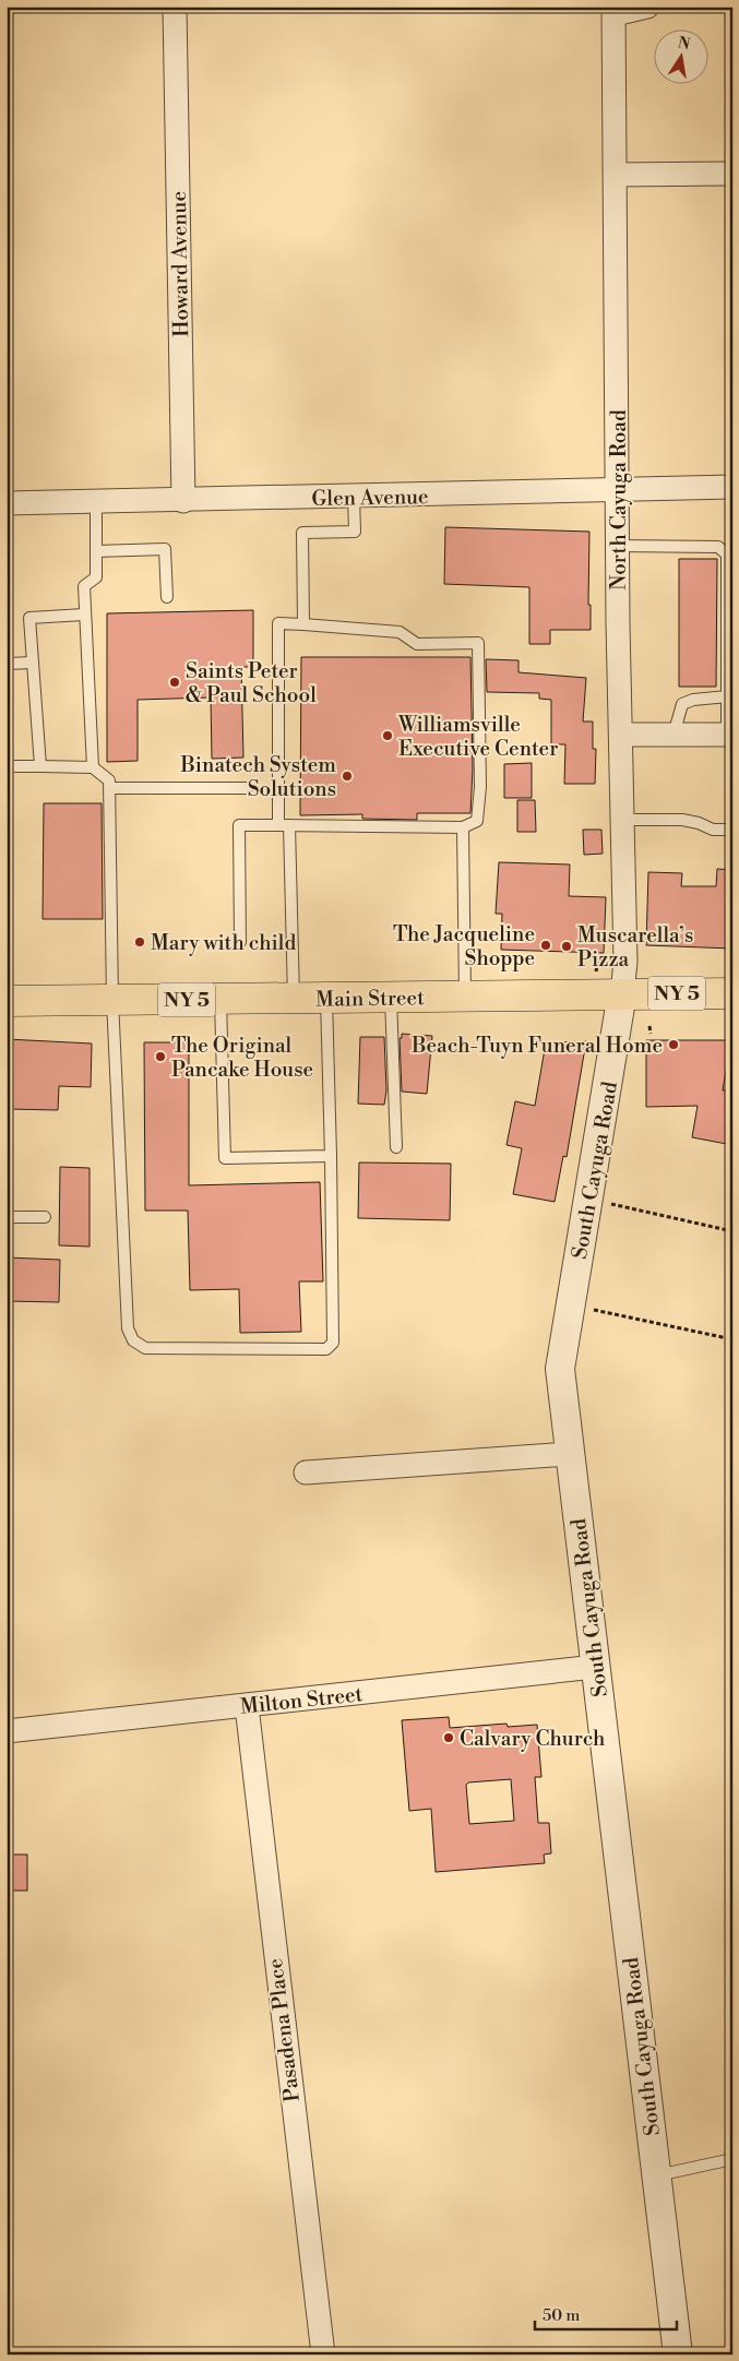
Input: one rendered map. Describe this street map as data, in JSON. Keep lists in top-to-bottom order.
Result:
{
  "streets": {
    "main road": ["NY 5", "Main Street"],
    "street": [
      "Howard Avenue",
      "Glen Avenue",
      "North Cayuga Road",
      "South Cayuga Road",
      "Milton Street",
      "Pasadena Place"
    ]
  },
  "crossings": [
    ["Howard Avenue", "Glen Avenue"],
    ["Glen Avenue", "North Cayuga Road"],
    ["North Cayuga Road", "Main Street"],
    ["North Cayuga Road", "South Cayuga Road"],
    ["Main Street", "South Cayuga Road"],
    ["South Cayuga Road", "Milton Street"],
    ["Milton Street", "Pasadena Place"]
  ],
  "places": [
    "Saints Peter & Paul School",
    "Williamsville Executive Center",
    "Binatech System Solutions",
    "Mary with child",
    "The Jacqueline Shoppe",
    "Muscarella’s Pizza",
    "Beach-Tuyn Funeral Home",
    "The Original Pancake House",
    "Calvary Church"
  ],
  "scale_bar": "50 m",
  "north": "top"
}
